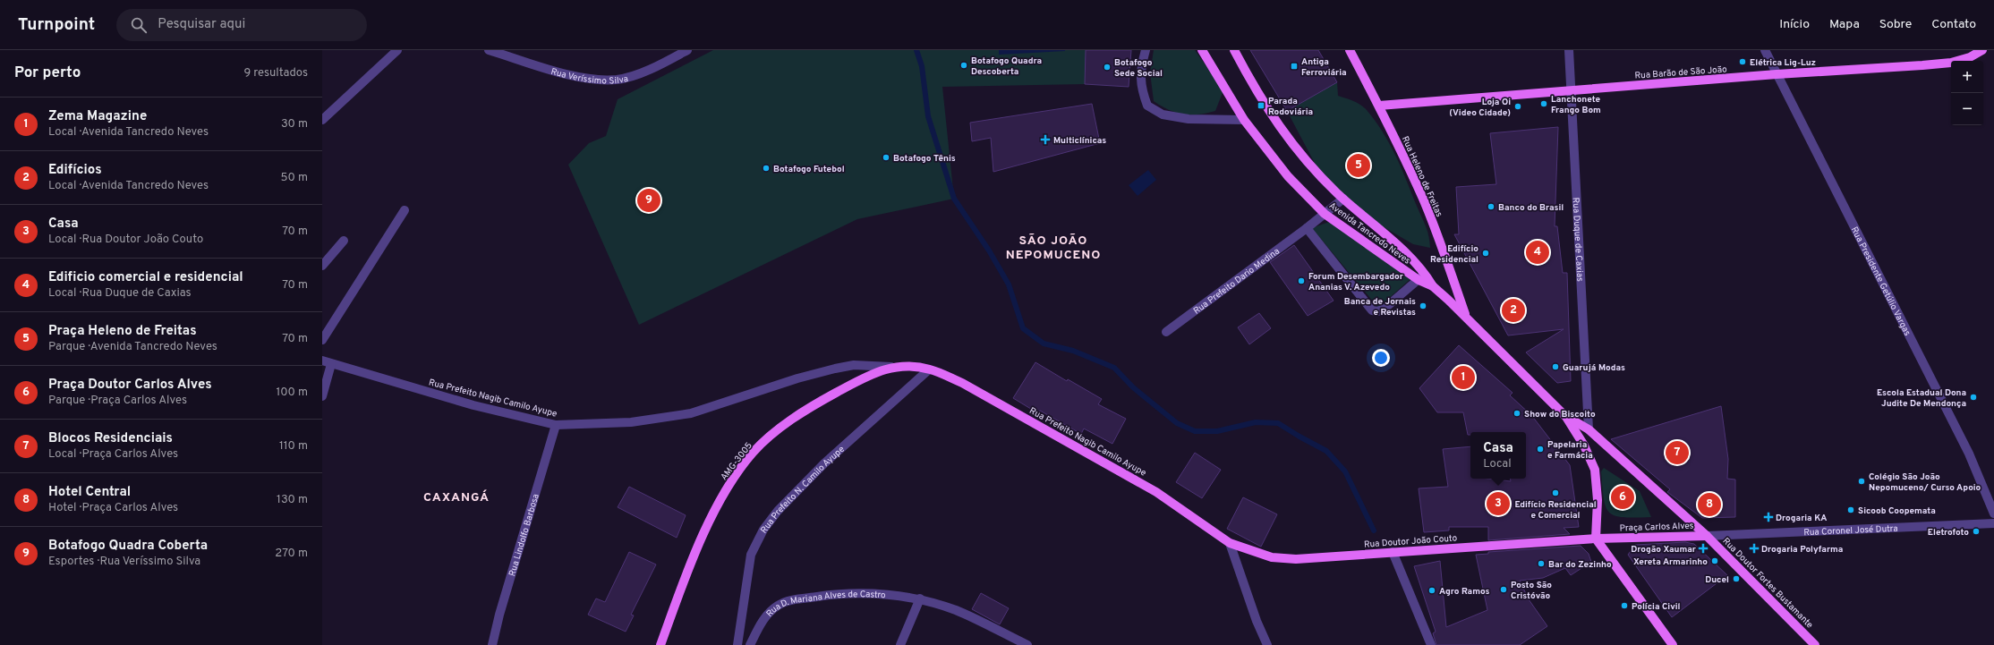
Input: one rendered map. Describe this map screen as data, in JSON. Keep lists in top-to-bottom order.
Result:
{
  "streets": {
    "main road": [
      "Rua Barão de São João",
      "Rua Heleno de Freitas",
      "Avenida Tancredo Neves",
      "Rua Prefeito Nagib Camilo Ayupe",
      "AMG-3005",
      "Praça Carlos Alves",
      "Rua Doutor João Couto",
      "Rua Doutor Fortes Bustamante"
    ],
    "street": [
      "Rua Veríssimo Silva",
      "Rua Duque de Caxias",
      "Rua Prefeito Dario Medina",
      "Rua Presidente Getúlio Vargas",
      "Rua Prefeito N. Camilo Ayupe",
      "Rua Coronel José Dutra",
      "Rua Lindolfo Barbosa",
      "Rua D. Mariana Alves de Castro"
    ]
  },
  "crossings": [
    ["Rua Barão de São João", "Rua Heleno de Freitas"],
    ["Rua Barão de São João", "Rua Duque de Caxias"],
    ["Rua Barão de São João", "Rua Presidente Getúlio Vargas"],
    ["Rua Heleno de Freitas", "Avenida Tancredo Neves"],
    ["Avenida Tancredo Neves", "Rua Prefeito Dario Medina"],
    ["Avenida Tancredo Neves", "Praça Carlos Alves"],
    ["Rua Duque de Caxias", "Praça Carlos Alves"],
    ["Rua Prefeito Nagib Camilo Ayupe", "AMG-3005"],
    ["Rua Prefeito Nagib Camilo Ayupe", "Rua Prefeito N. Camilo Ayupe"],
    ["Rua Prefeito Nagib Camilo Ayupe", "Rua Lindolfo Barbosa"],
    ["Rua Prefeito Nagib Camilo Ayupe", "Rua Doutor João Couto"],
    ["AMG-3005", "Rua Prefeito N. Camilo Ayupe"],
    ["Praça Carlos Alves", "Rua Coronel José Dutra"],
    ["Praça Carlos Alves", "Rua Doutor João Couto"],
    ["Praça Carlos Alves", "Rua Doutor Fortes Bustamante"],
    ["Rua Coronel José Dutra", "Rua Doutor Fortes Bustamante"]
  ],
  "districts": ["SÃO JOÃO NEPOMUCENO", "CAXANGÁ"],
  "places": {
    "other": [
      "Elétrica Lig-Luz",
      "Botafogo Quadra Descoberta",
      "Botafogo Sede Social",
      "Lanchonete Frango Bom",
      "Loja Oi (Video Cidade)",
      "Botafogo Tênis",
      "Botafogo Futebol",
      "Banco do Brasil",
      "Edifício Residencial",
      "Forum Desembargador Ananias V. Azevedo",
      "Banca de Jornais e Revistas",
      "Guarujá Modas",
      "Escola Estadual Dona Judite De Mendonça",
      "Show do Biscoito",
      "Papelaria e Farmácia",
      "Colégio São João Nepomuceno/ Curso Apoio",
      "Edifício Residencial e Comercial",
      "Sicoob Coopemata",
      "Eletrofoto",
      "Xereta Armarinho",
      "Bar do Zezinho",
      "Ducel",
      "Posto São Cristóvão",
      "Agro Ramos",
      "Polícia Civil"
    ],
    "transit": ["Antiga Ferroviária", "Parada Rodoviária"],
    "health": [
      "Multiclínicas",
      "Drogaria KA",
      "Drogão Xaumar",
      "Drogaria Polyfarma"
    ]
  },
  "page": {
    "header": "Turnpoint",
    "search": "Pesquisar aqui",
    "nav": [
      "Início",
      "Mapa",
      "Sobre",
      "Contato"
    ],
    "heading": ["Por perto", "9 resultados"],
    "map_buttons": ["+", "−"],
    "list": [
      {
        "mark": "1",
        "name": "Zema Magazine",
        "note": "Local · Avenida Tancredo Neves",
        "value": "30 m"
      },
      {
        "mark": "2",
        "name": "Edifícios",
        "note": "Local · Avenida Tancredo Neves",
        "value": "50 m"
      },
      {
        "mark": "3",
        "name": "Casa",
        "note": "Local · Rua Doutor João Couto",
        "value": "70 m"
      },
      {
        "mark": "4",
        "name": "Edificio comercial e residencial",
        "note": "Local · Rua Duque de Caxias",
        "value": "70 m"
      },
      {
        "mark": "5",
        "name": "Praça Heleno de Freitas",
        "note": "Parque · Avenida Tancredo Neves",
        "value": "70 m"
      },
      {
        "mark": "6",
        "name": "Praça Doutor Carlos Alves",
        "note": "Parque · Praça Carlos Alves",
        "value": "100 m"
      },
      {
        "mark": "7",
        "name": "Blocos Residenciais",
        "note": "Local · Praça Carlos Alves",
        "value": "110 m"
      },
      {
        "mark": "8",
        "name": "Hotel Central",
        "note": "Hotel · Praça Carlos Alves",
        "value": "130 m"
      },
      {
        "mark": "9",
        "name": "Botafogo Quadra Coberta",
        "note": "Esportes · Rua Veríssimo Silva",
        "value": "270 m"
      }
    ],
    "pins": [
      "5",
      "9",
      "4",
      "2",
      "1",
      "7",
      "6",
      "3",
      "8"
    ],
    "popup": ["Casa", "Local"]
  }
}
